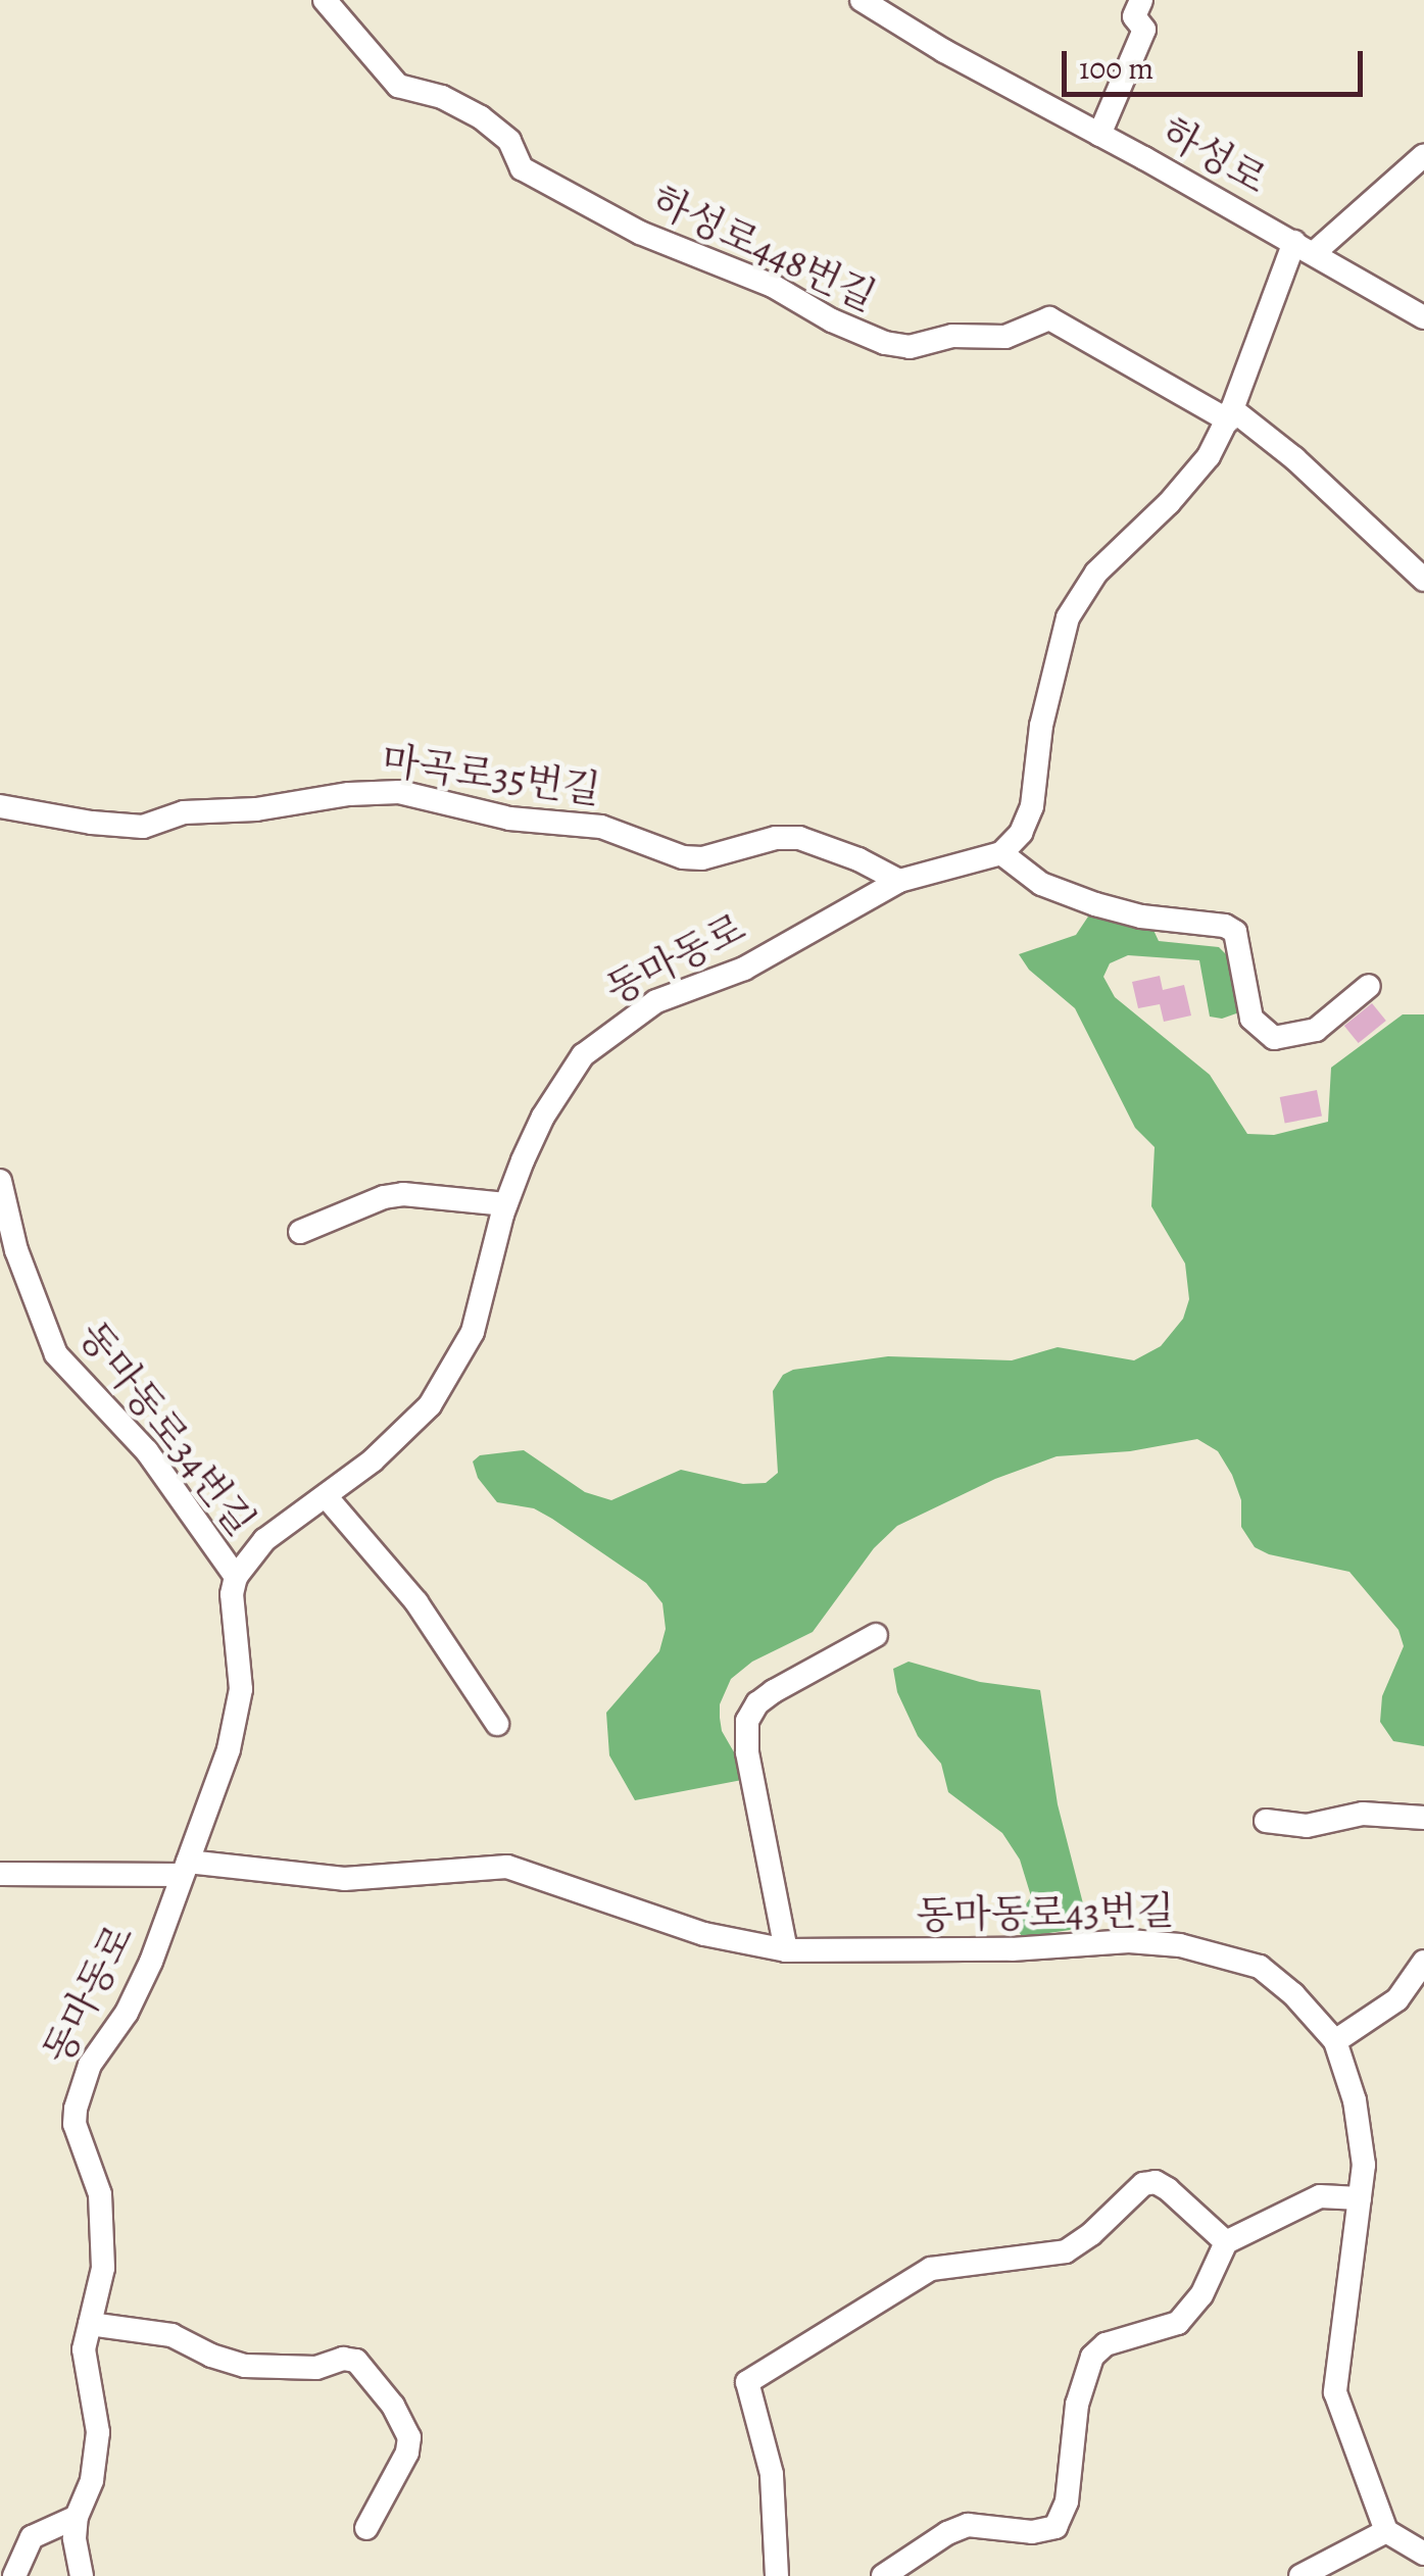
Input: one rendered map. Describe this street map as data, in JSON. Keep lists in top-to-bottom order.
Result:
{
  "streets": {
    "street": [
      "하성로",
      "하성로448번길",
      "마곡로35번길",
      "동마동로",
      "동마동로34번길",
      "동마동로43번길"
    ]
  },
  "crossings": [
    ["마곡로35번길", "동마동로"],
    ["동마동로", "동마동로34번길"],
    ["동마동로", "동마동로43번길"]
  ],
  "scale_bar": "100 m"
}
